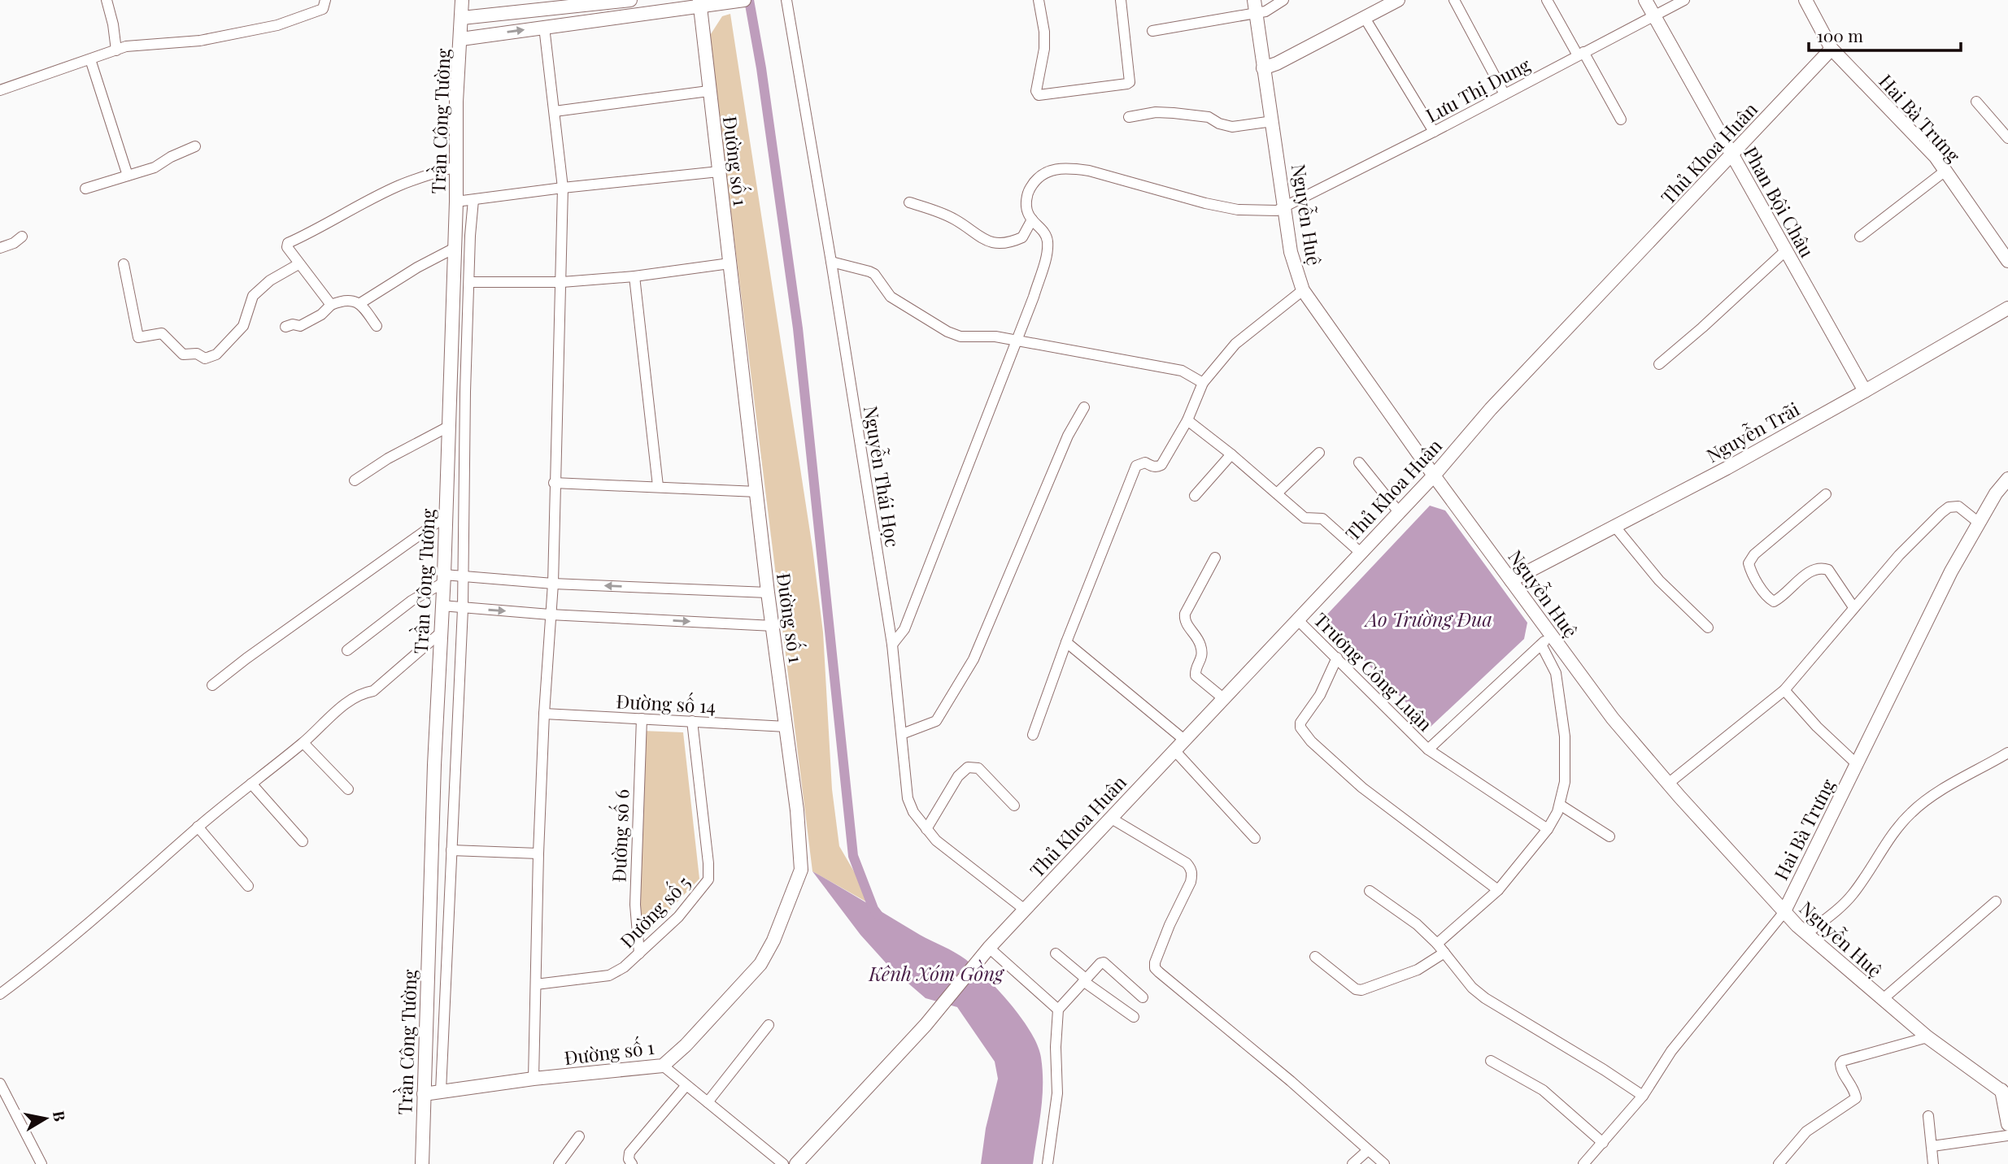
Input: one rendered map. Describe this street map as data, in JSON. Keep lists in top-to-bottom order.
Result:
{
  "streets": {
    "main road": [
      "Hai Bà Trưng",
      "Trần Công Tường",
      "Thủ Khoa Huân",
      "Đường số 1",
      "Phan Bội Châu",
      "Nguyễn Huệ",
      "Nguyễn Trãi"
    ],
    "street": [
      "Lưu Thị Dung",
      "Nguyễn Thái Học",
      "Trương Công Luận",
      "Đường số 14",
      "Đường số 6",
      "Đường số 5"
    ]
  },
  "crossings": [
    ["Lưu Thị Dung", "Phan Bội Châu"],
    ["Lưu Thị Dung", "Nguyễn Huệ"],
    ["Hai Bà Trưng", "Thủ Khoa Huân"],
    ["Hai Bà Trưng", "Nguyễn Huệ"],
    ["Trần Công Tường", "Đường số 1"],
    ["Thủ Khoa Huân", "Phan Bội Châu"],
    ["Thủ Khoa Huân", "Nguyễn Huệ"],
    ["Thủ Khoa Huân", "Nguyễn Thái Học"],
    ["Thủ Khoa Huân", "Trương Công Luận"],
    ["Đường số 1", "Đường số 14"],
    ["Phan Bội Châu", "Nguyễn Trãi"],
    ["Nguyễn Huệ", "Nguyễn Trãi"],
    ["Nguyễn Huệ", "Trương Công Luận"],
    ["Đường số 14", "Đường số 6"],
    ["Đường số 14", "Đường số 5"],
    ["Đường số 6", "Đường số 5"]
  ],
  "water": ["Ao Trường Đua", "Kênh Xóm Gồng"],
  "scale_bar": "100 m",
  "north": "right"
}
